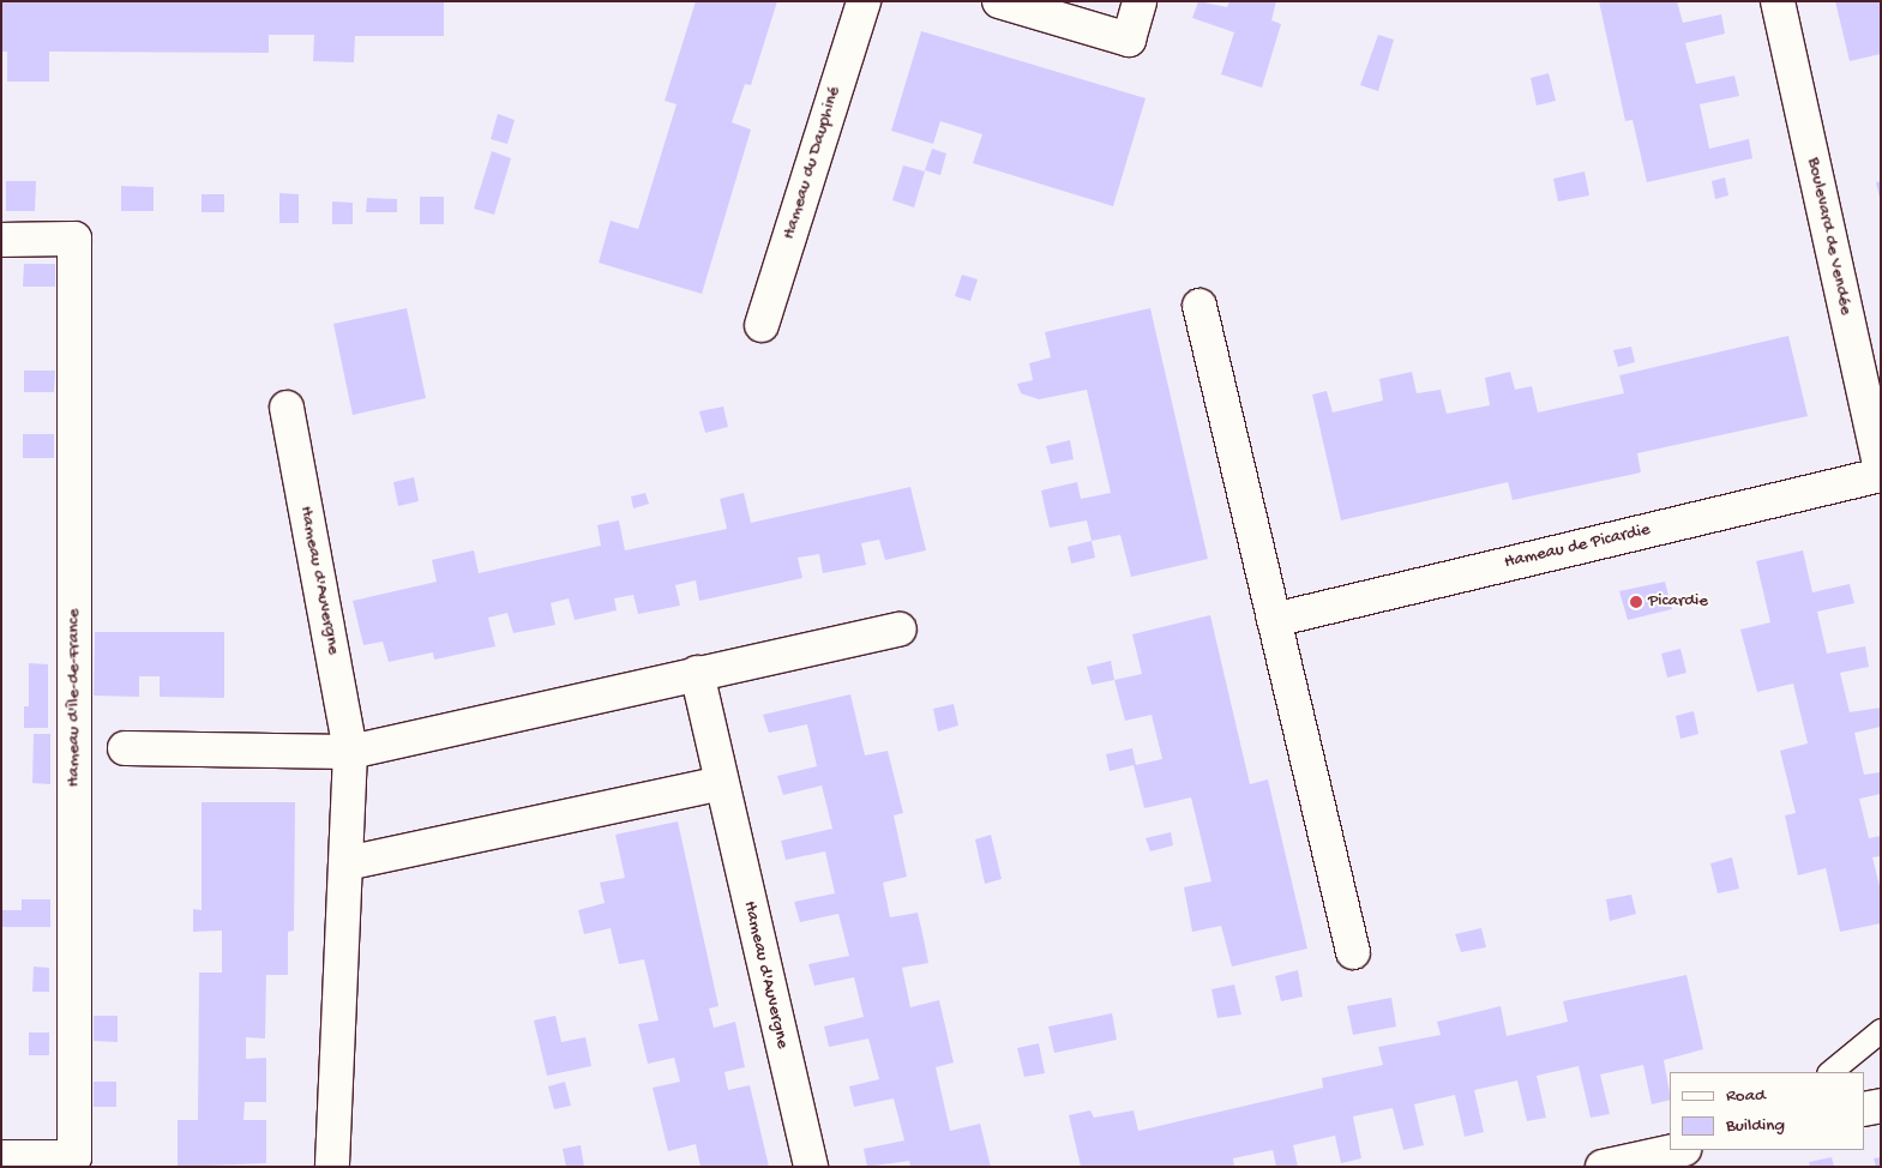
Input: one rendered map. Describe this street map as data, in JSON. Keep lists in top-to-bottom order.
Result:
{
  "streets": {
    "street": [
      "Hameau du Dauphiné",
      "Boulevard de Vendée",
      "Hameau de Picardie",
      "Hameau d'Auvergne",
      "Hameau d'Île-de-France"
    ]
  },
  "crossings": [
    ["Boulevard de Vendée", "Hameau de Picardie"]
  ],
  "places": ["Picardie"],
  "legend": ["Road", "Building"]
}
